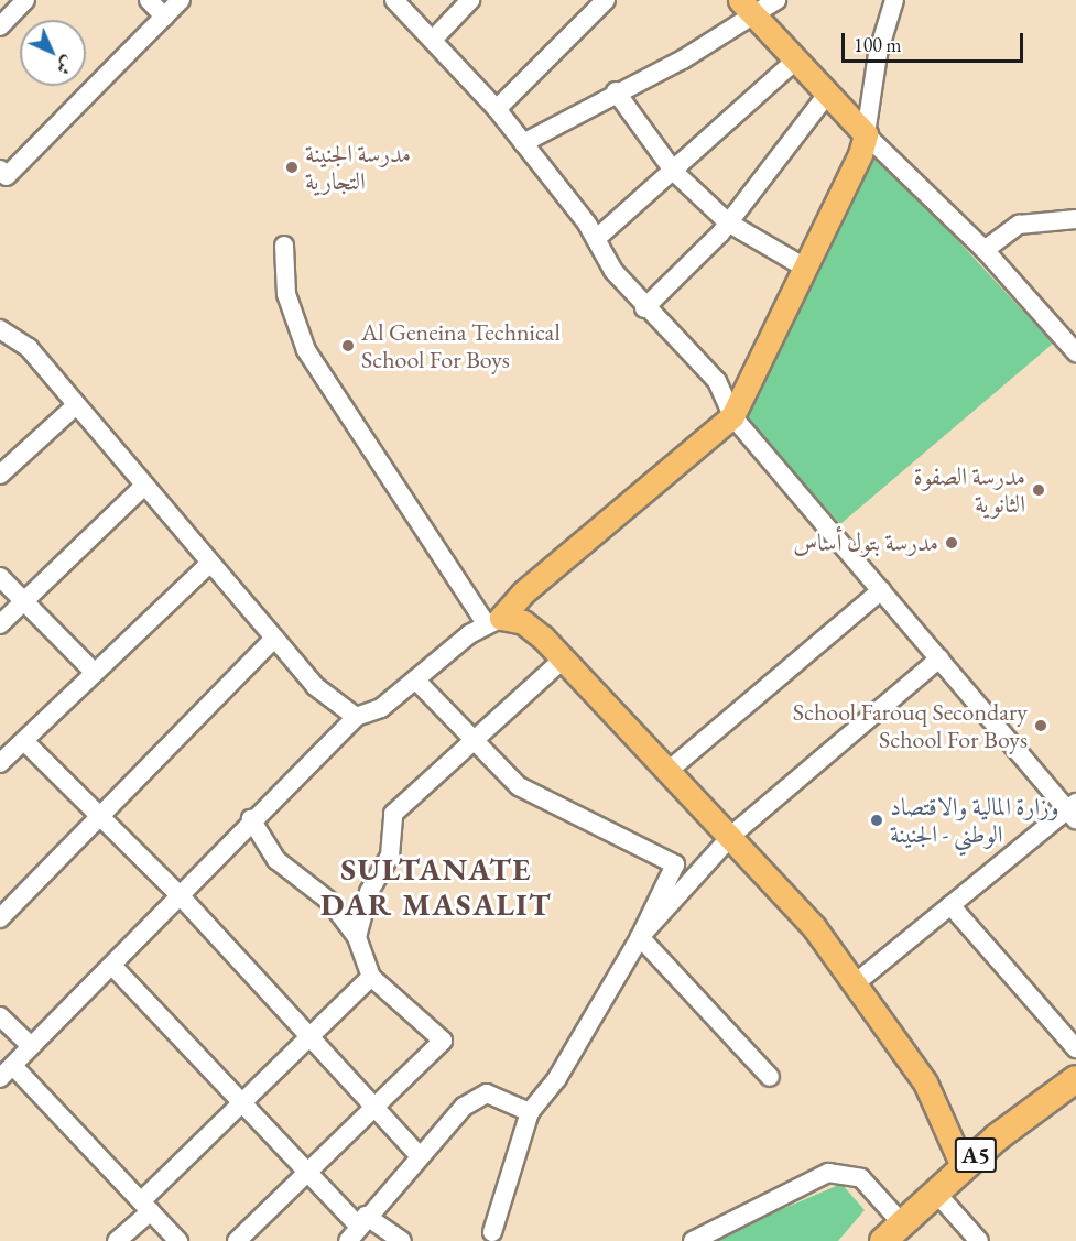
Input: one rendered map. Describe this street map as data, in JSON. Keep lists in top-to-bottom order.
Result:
{
  "streets": {
    "highway": ["A5"]
  },
  "districts": ["SULTANATE DAR MASALIT"],
  "places": [
    "مدرسة الجنينة التجارية",
    "Al Geneina Technical School For Boys",
    "مدرسة الصفوة الثانوية",
    "مدرسة بتول أساس",
    "School Farouq Secondary School For Boys",
    "وزارة المالية والاقتصاد الوطني - الجنينة"
  ],
  "scale_bar": "100 m",
  "north": "bottom right"
}
